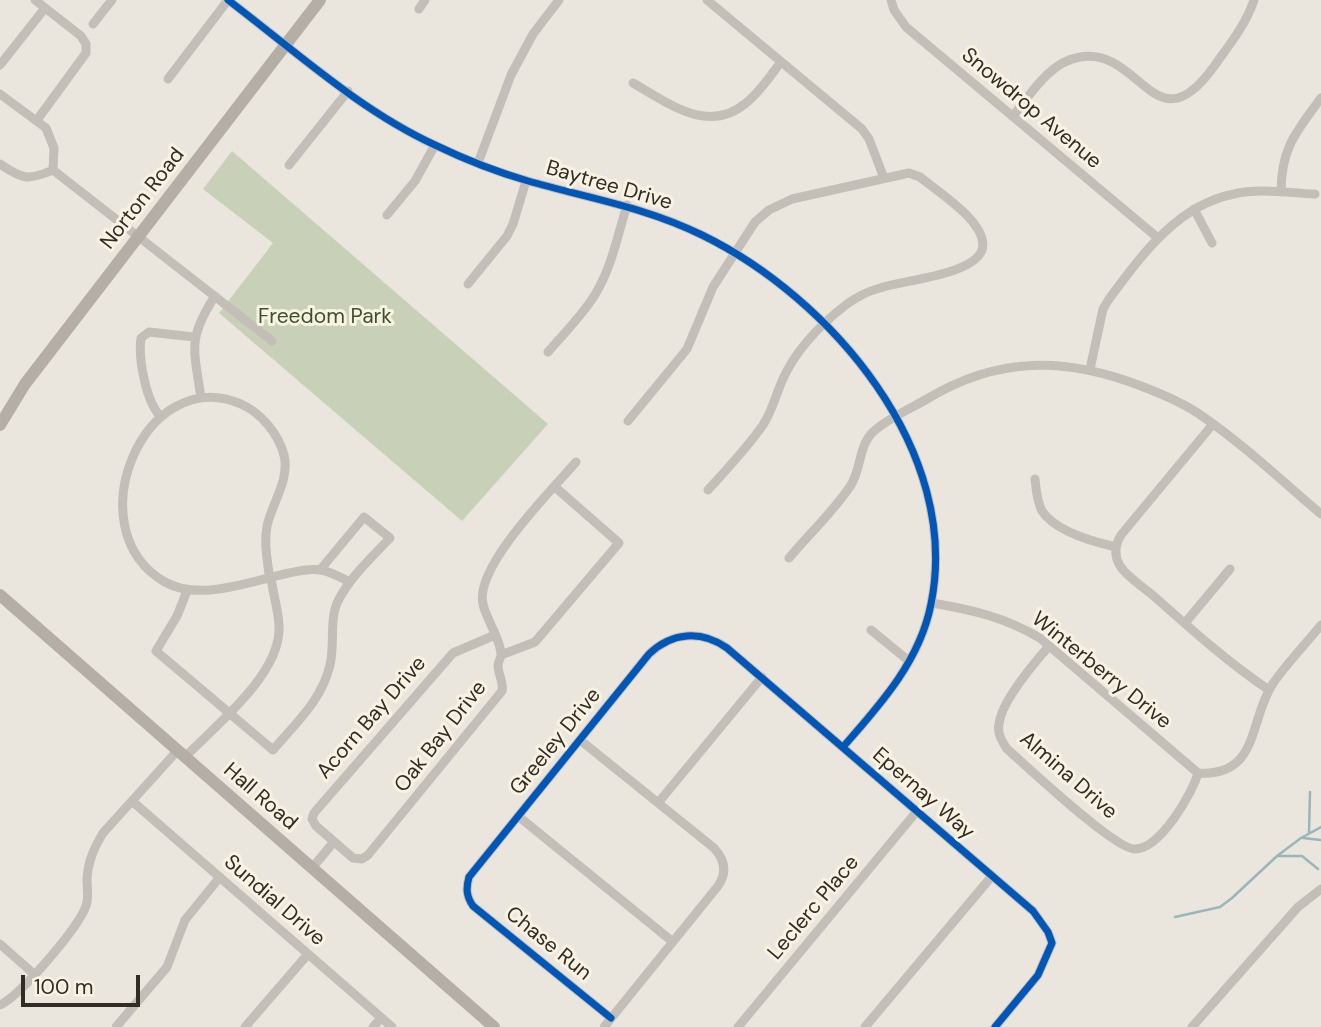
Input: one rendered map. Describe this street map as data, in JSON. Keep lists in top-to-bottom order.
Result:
{
  "streets": {
    "street": [
      "Snowdrop Avenue",
      "Baytree Drive",
      "Norton Road",
      "Winterberry Drive",
      "Acorn Bay Drive",
      "Oak Bay Drive",
      "Greeley Drive",
      "Almina Drive",
      "Epernay Way",
      "Hall Road",
      "Sundial Drive",
      "Leclerc Place",
      "Chase Run"
    ]
  },
  "crossings": [
    ["Baytree Drive", "Norton Road"],
    ["Baytree Drive", "Winterberry Drive"],
    ["Baytree Drive", "Epernay Way"],
    ["Winterberry Drive", "Almina Drive"],
    ["Acorn Bay Drive", "Oak Bay Drive"],
    ["Greeley Drive", "Epernay Way"],
    ["Greeley Drive", "Chase Run"],
    ["Epernay Way", "Leclerc Place"]
  ],
  "parks": ["Freedom Park"],
  "scale_bar": "100 m"
}
